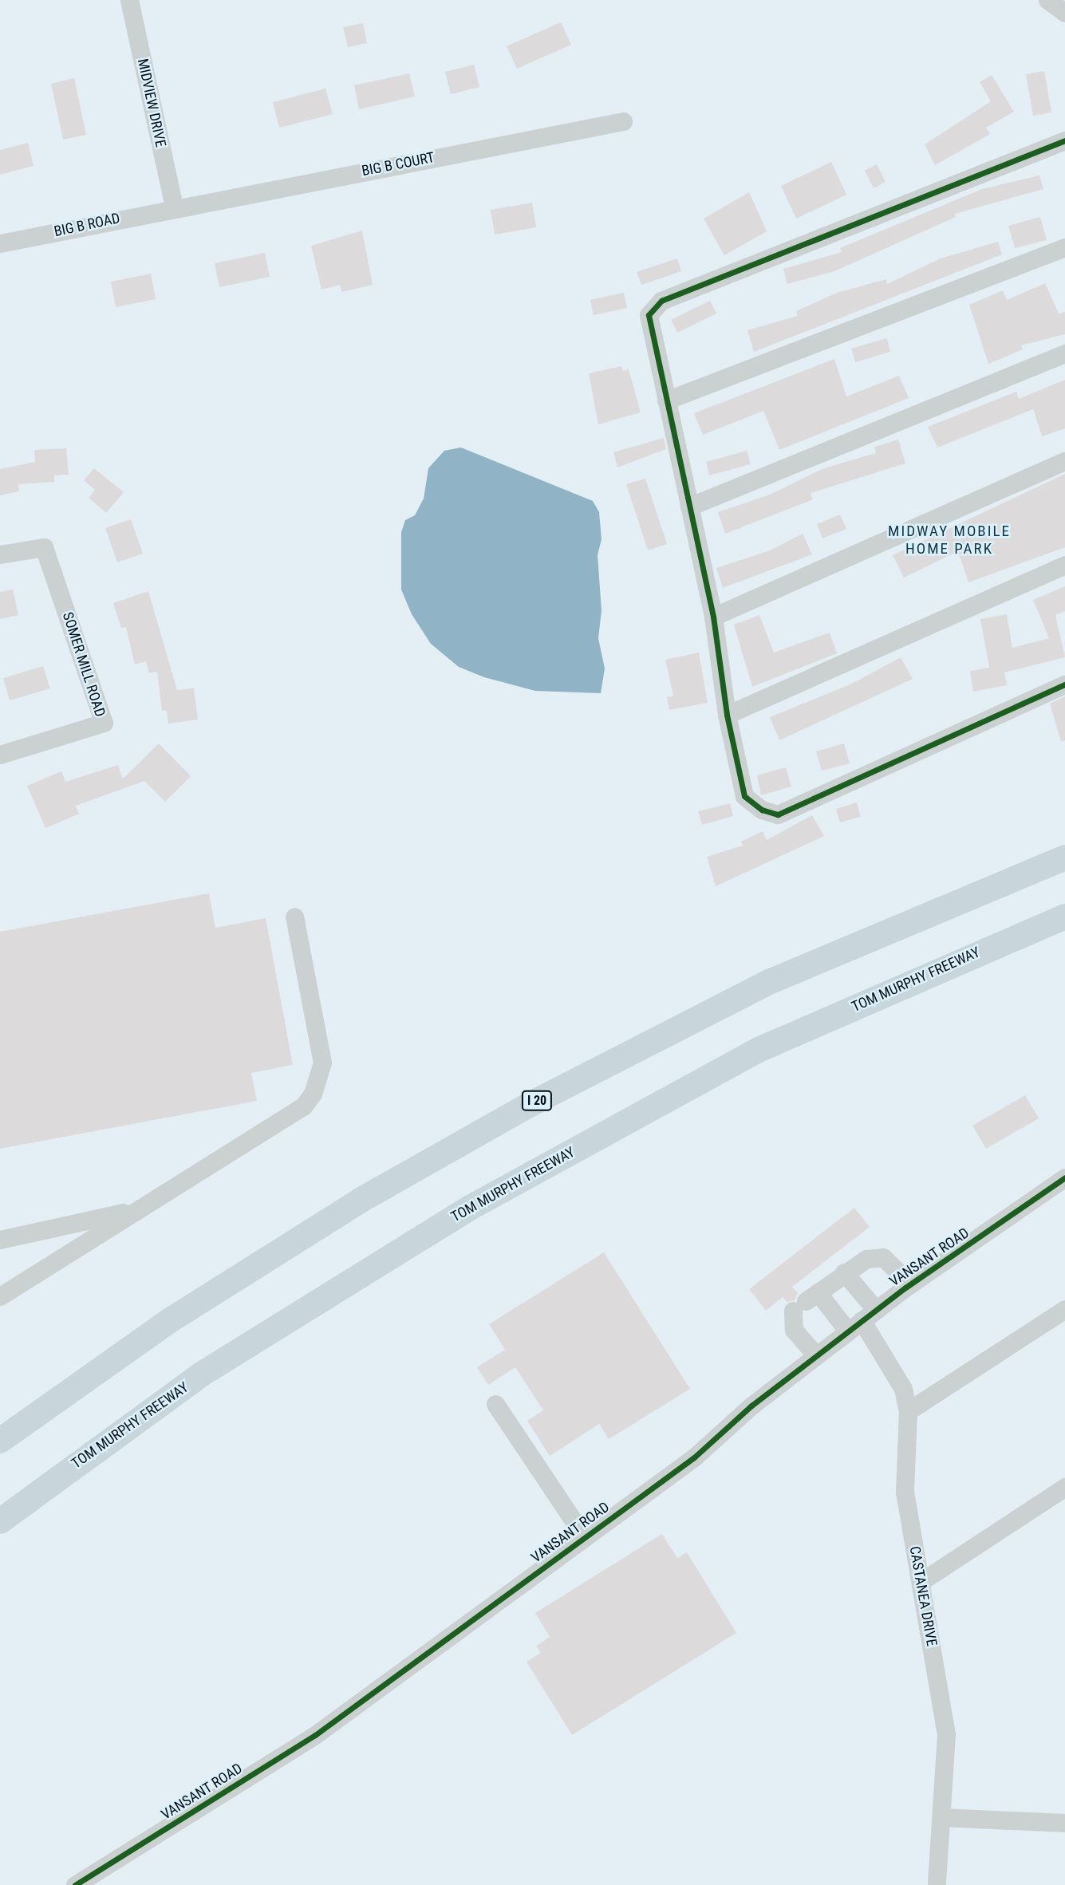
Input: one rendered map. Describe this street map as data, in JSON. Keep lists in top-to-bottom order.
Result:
{
  "streets": {
    "highway": ["TOM MURPHY FREEWAY", "I 20"],
    "street": [
      "MIDVIEW DRIVE",
      "BIG B COURT",
      "BIG B ROAD",
      "SOMER MILL ROAD",
      "VANSANT ROAD",
      "CASTANEA DRIVE"
    ]
  },
  "crossings": [
    ["MIDVIEW DRIVE", "BIG B COURT"],
    ["MIDVIEW DRIVE", "BIG B ROAD"],
    ["BIG B COURT", "BIG B ROAD"],
    ["VANSANT ROAD", "CASTANEA DRIVE"]
  ],
  "districts": ["MIDWAY MOBILE HOME PARK"]
}
